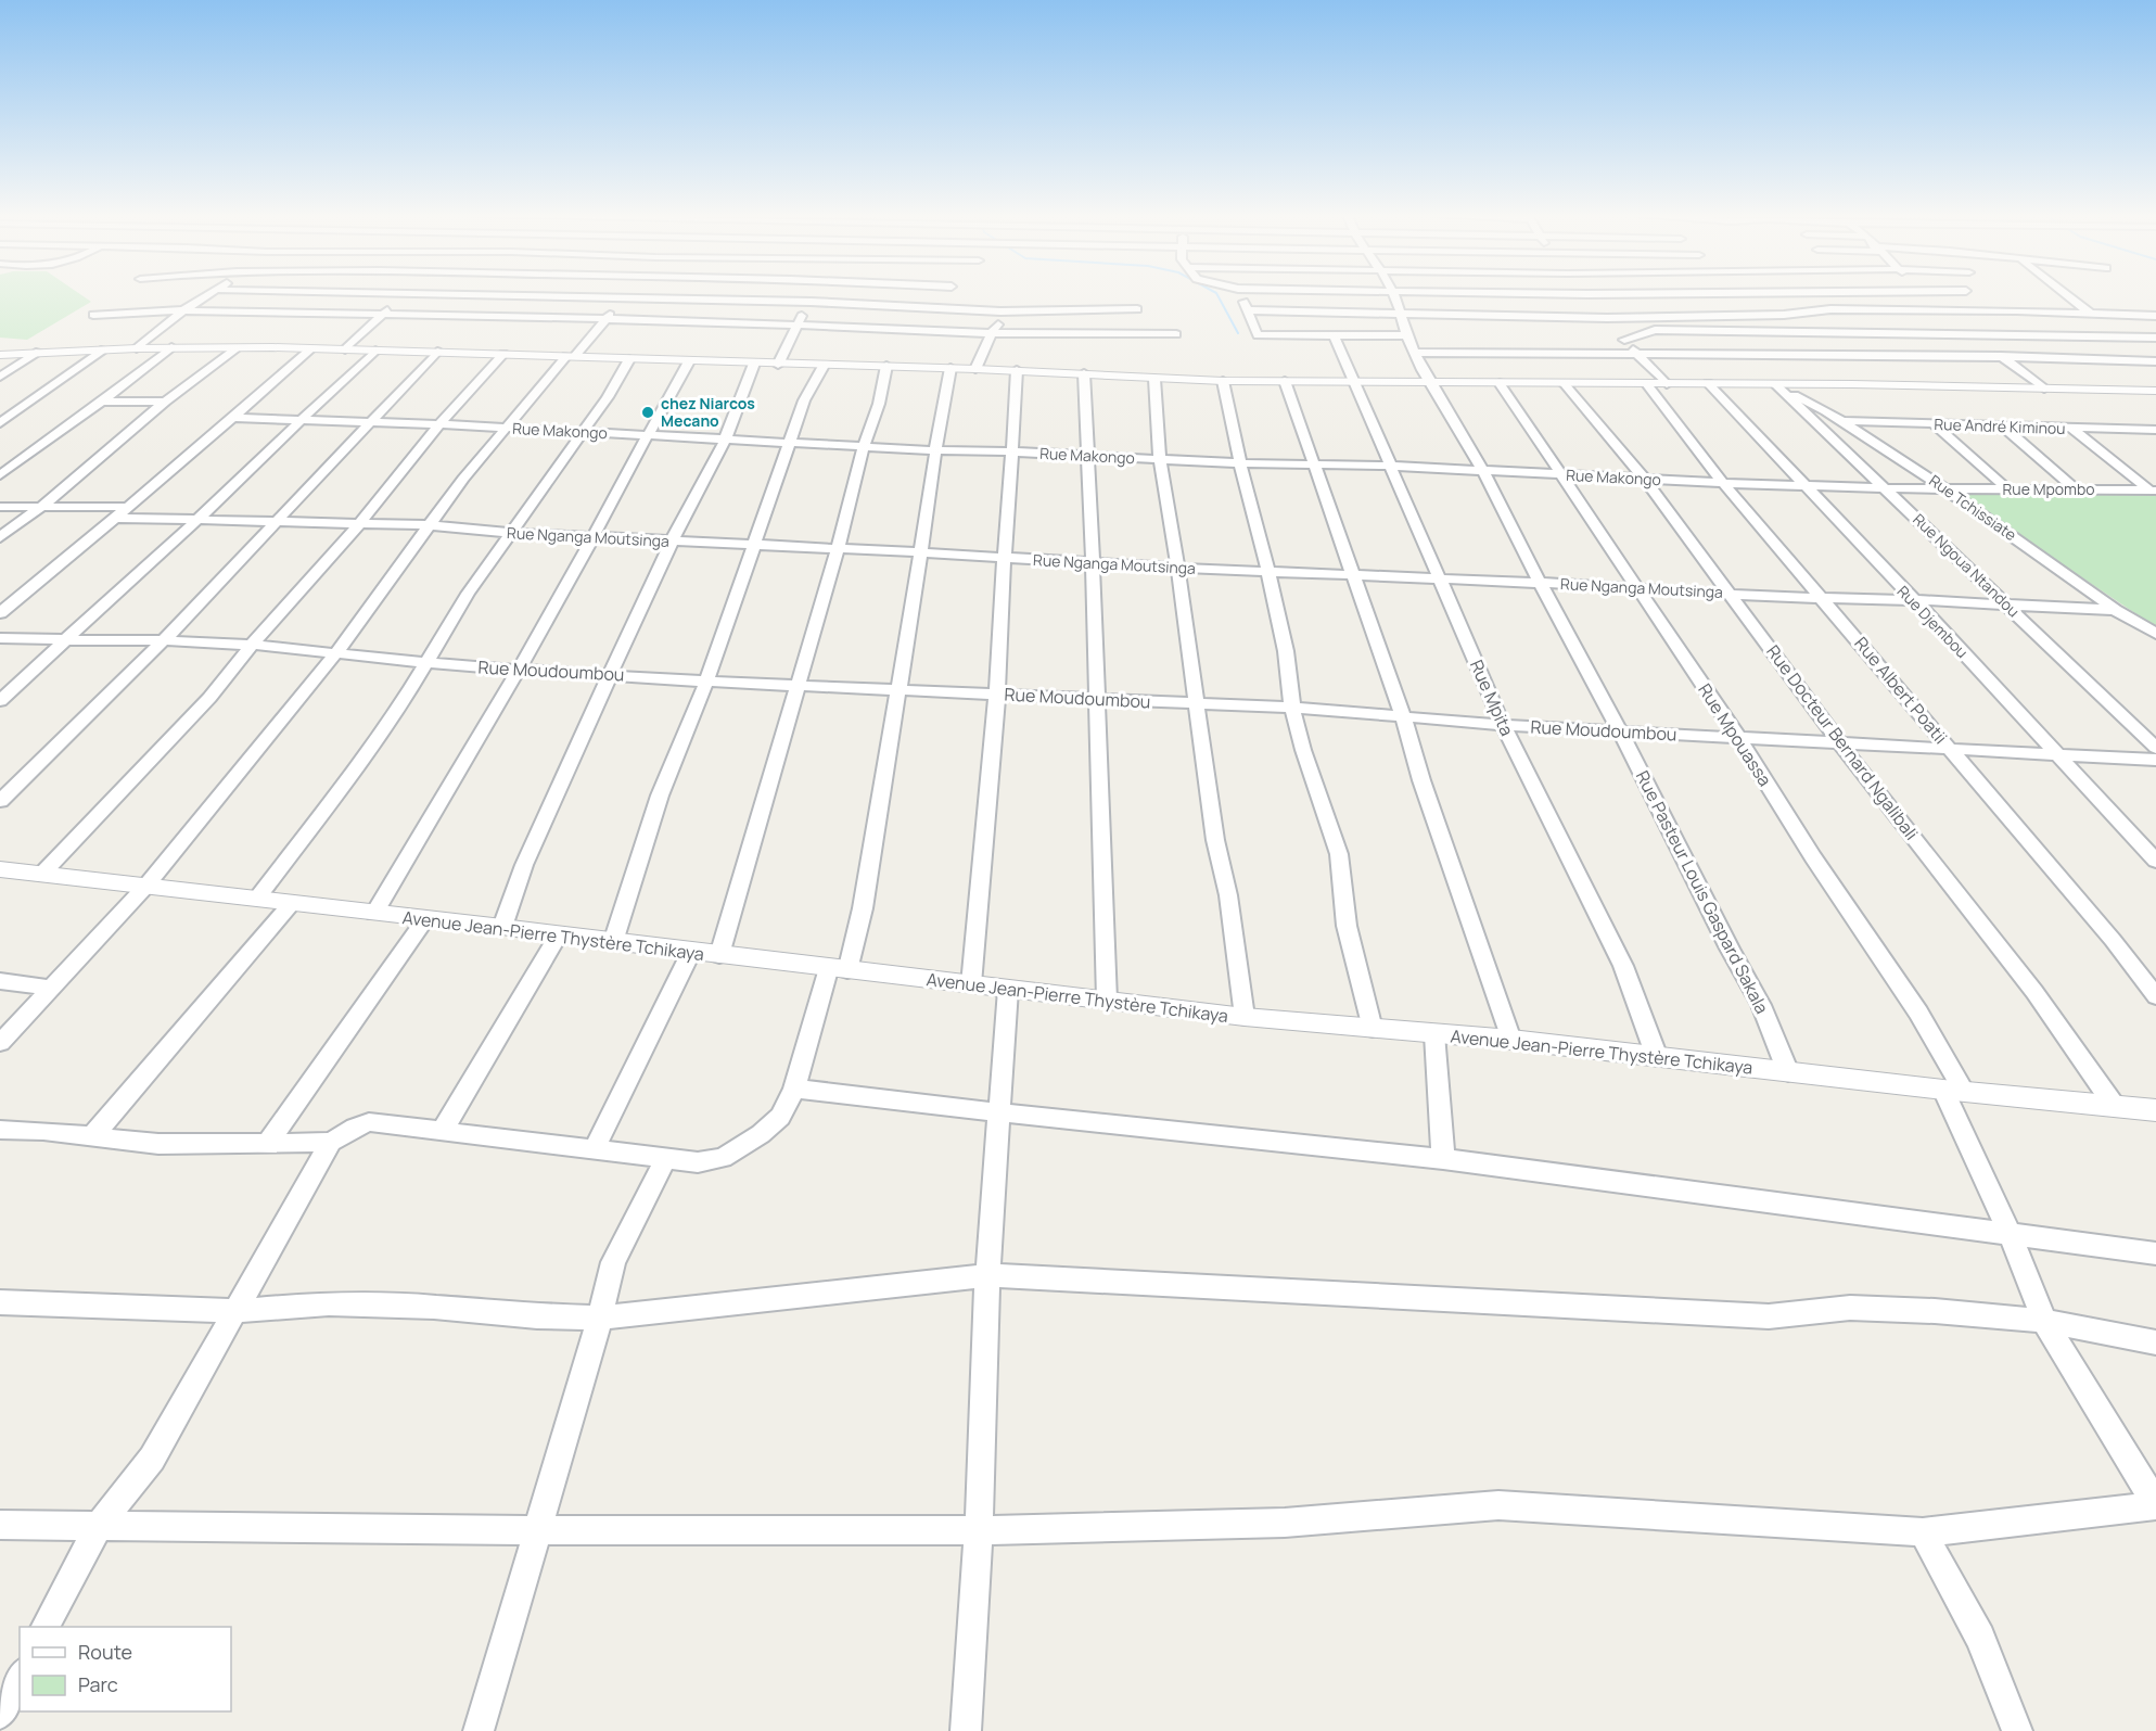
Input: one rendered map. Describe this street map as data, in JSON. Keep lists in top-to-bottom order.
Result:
{
  "streets": {
    "street": [
      "Rue André Kiminou",
      "Rue Makongo",
      "Rue Mpombo",
      "Rue Tchissiate",
      "Rue Nganga Moutsinga",
      "Rue Ngoua Ntandou",
      "Rue Djembou",
      "Rue Moudoumbou",
      "Rue Albert Poatii",
      "Rue Mpita",
      "Rue Mpouassa",
      "Rue Docteur Bernard Ngalibali",
      "Rue Pasteur Louis Gaspard Sakala",
      "Avenue Jean-Pierre Thystère Tchikaya"
    ]
  },
  "crossings": [
    ["Rue André Kiminou", "Rue Tchissiate"],
    ["Rue Makongo", "Rue Mpombo"],
    ["Rue Makongo", "Rue Tchissiate"],
    ["Rue Makongo", "Rue Ngoua Ntandou"],
    ["Rue Makongo", "Rue Djembou"],
    ["Rue Makongo", "Rue Albert Poatii"],
    ["Rue Makongo", "Rue Mpita"],
    ["Rue Makongo", "Rue Mpouassa"],
    ["Rue Makongo", "Rue Docteur Bernard Ngalibali"],
    ["Rue Makongo", "Rue Pasteur Louis Gaspard Sakala"],
    ["Rue Mpombo", "Rue Tchissiate"],
    ["Rue Tchissiate", "Rue Nganga Moutsinga"],
    ["Rue Tchissiate", "Rue Ngoua Ntandou"],
    ["Rue Nganga Moutsinga", "Rue Ngoua Ntandou"],
    ["Rue Nganga Moutsinga", "Rue Djembou"],
    ["Rue Nganga Moutsinga", "Rue Albert Poatii"],
    ["Rue Nganga Moutsinga", "Rue Mpita"],
    ["Rue Nganga Moutsinga", "Rue Mpouassa"],
    ["Rue Nganga Moutsinga", "Rue Docteur Bernard Ngalibali"],
    ["Rue Nganga Moutsinga", "Rue Pasteur Louis Gaspard Sakala"],
    ["Rue Djembou", "Rue Moudoumbou"],
    ["Rue Moudoumbou", "Rue Albert Poatii"],
    ["Rue Moudoumbou", "Rue Mpita"],
    ["Rue Moudoumbou", "Rue Mpouassa"],
    ["Rue Moudoumbou", "Rue Docteur Bernard Ngalibali"],
    ["Rue Moudoumbou", "Rue Pasteur Louis Gaspard Sakala"],
    ["Rue Mpita", "Avenue Jean-Pierre Thystère Tchikaya"],
    ["Rue Mpouassa", "Avenue Jean-Pierre Thystère Tchikaya"],
    ["Rue Docteur Bernard Ngalibali", "Avenue Jean-Pierre Thystère Tchikaya"],
    ["Rue Pasteur Louis Gaspard Sakala", "Avenue Jean-Pierre Thystère Tchikaya"]
  ],
  "places": ["chez Niarcos Mecano"],
  "legend": ["Route", "Parc"]
}
